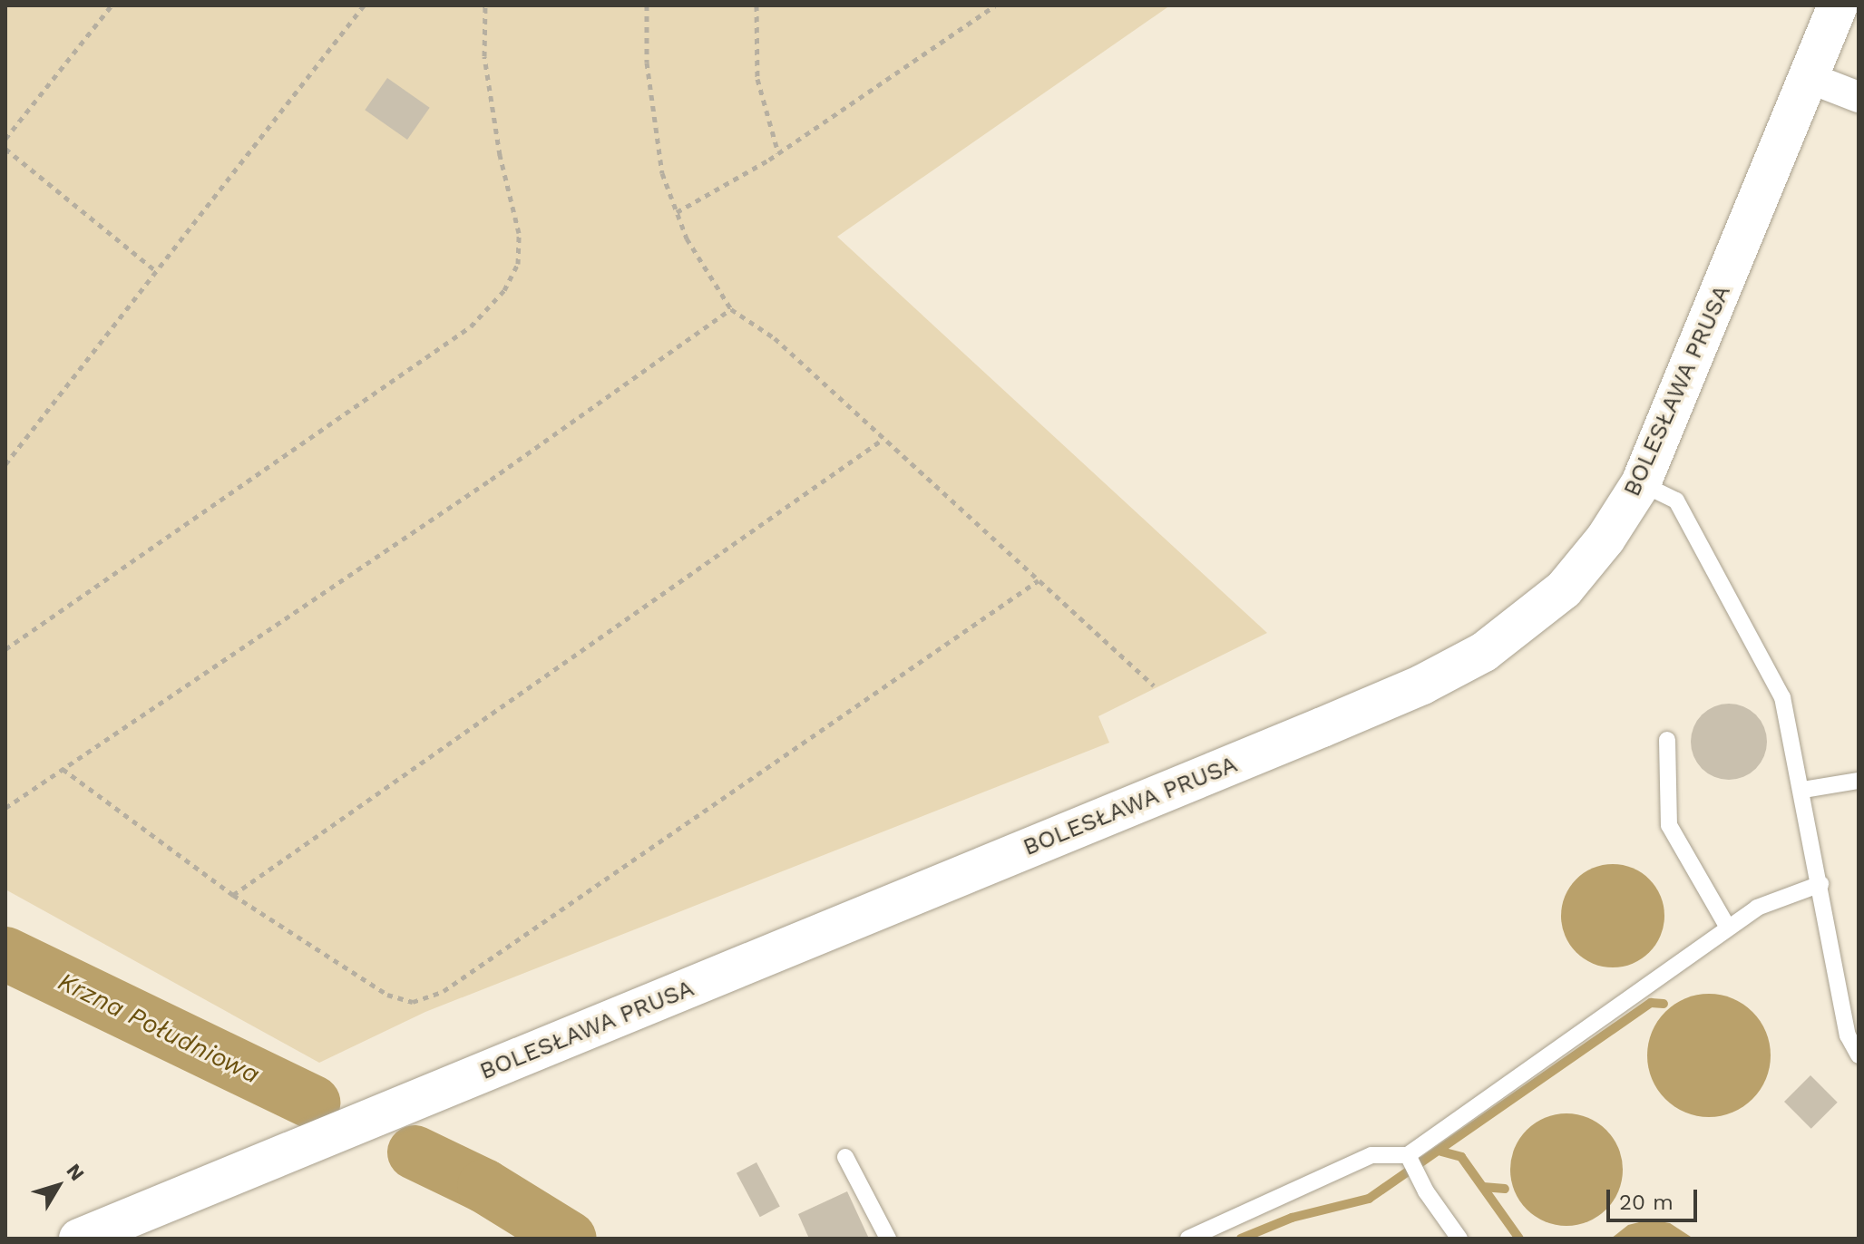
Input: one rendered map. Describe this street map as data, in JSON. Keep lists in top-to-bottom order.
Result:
{
  "streets": {
    "street": ["BOLESŁAWA PRUSA"]
  },
  "water": ["Krzna Południowa"],
  "scale_bar": "20 m",
  "north": "top right"
}
